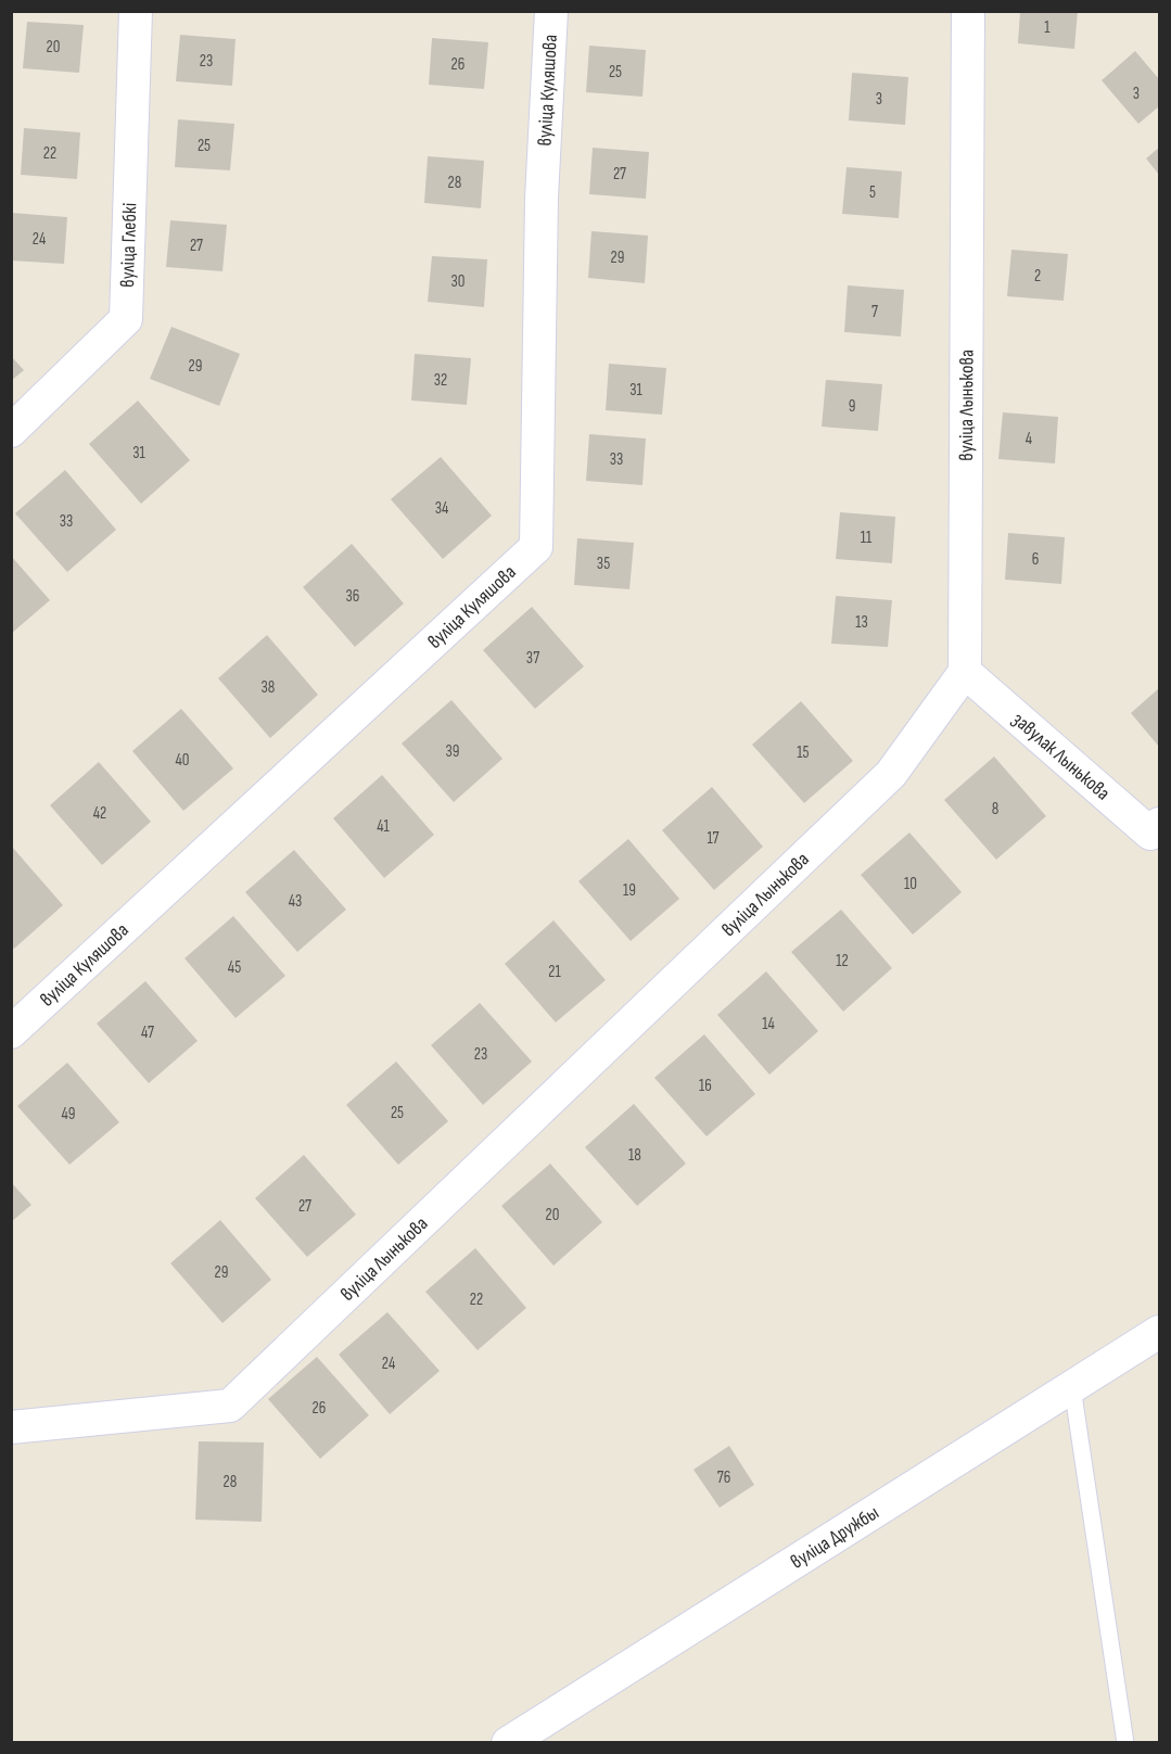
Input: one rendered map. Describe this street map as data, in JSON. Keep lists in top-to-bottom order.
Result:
{
  "streets": {
    "street": [
      "вуліца Куляшова",
      "вуліца Глебкі",
      "вуліца Лынькова",
      "завулак Лынькова",
      "вуліца Дружбы"
    ]
  },
  "crossings": [
    ["вуліца Лынькова", "завулак Лынькова"]
  ],
  "house_numbers": [
    "1",
    "20",
    "23",
    "26",
    "25",
    "3",
    "3",
    "25",
    "22",
    "27",
    "28",
    "5",
    "24",
    "27",
    "29",
    "2",
    "30",
    "7",
    "29",
    "32",
    "31",
    "9",
    "4",
    "31",
    "33",
    "34",
    "33",
    "11",
    "6",
    "35",
    "36",
    "13",
    "37",
    "38",
    "39",
    "15",
    "40",
    "8",
    "42",
    "41",
    "17",
    "10",
    "19",
    "43",
    "12",
    "45",
    "21",
    "14",
    "47",
    "23",
    "16",
    "25",
    "49",
    "18",
    "27",
    "20",
    "29",
    "22",
    "24",
    "26",
    "76",
    "28"
  ]
}
